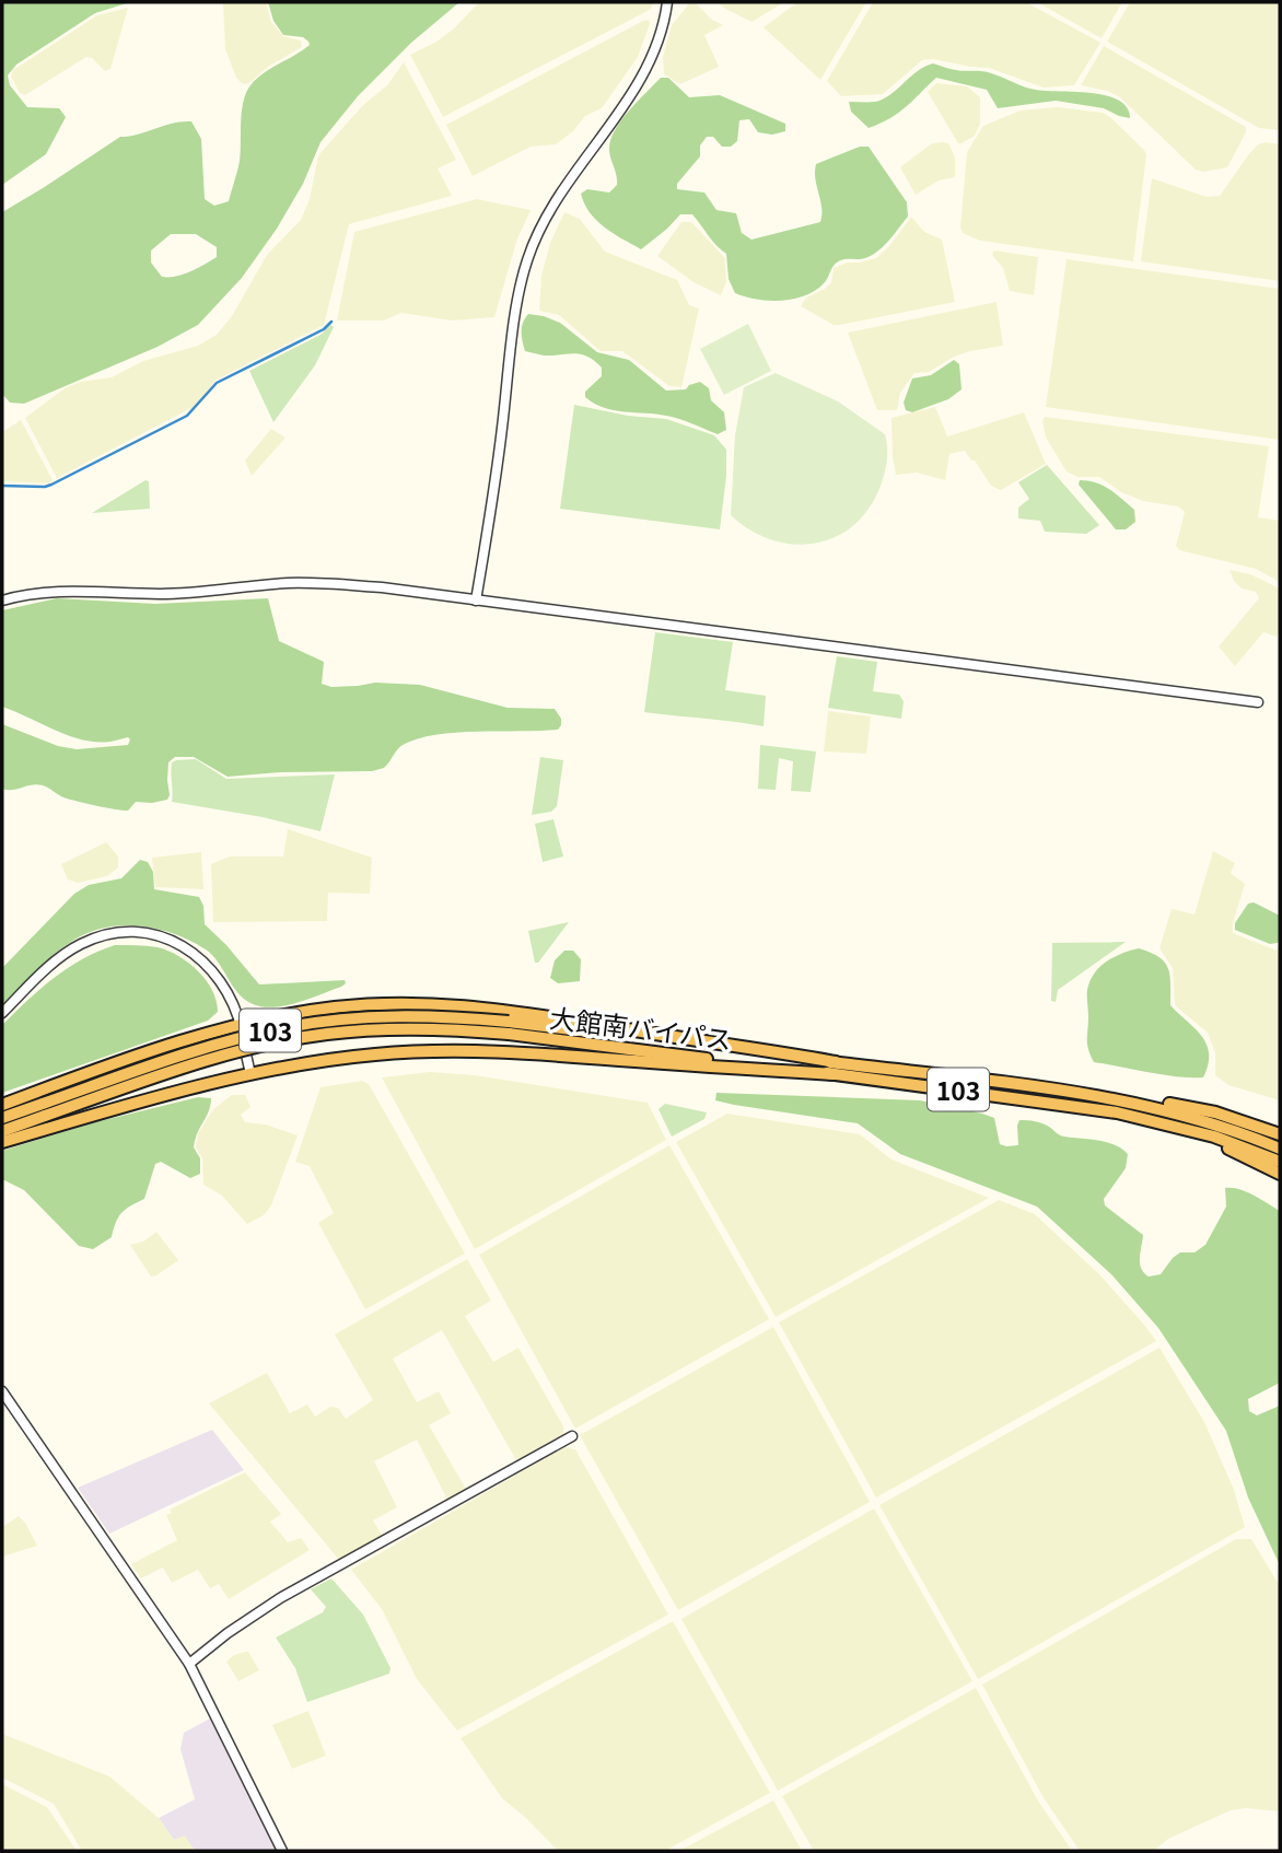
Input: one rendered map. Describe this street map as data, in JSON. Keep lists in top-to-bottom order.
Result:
{
  "streets": {
    "highway": ["大館南バイパス", "103"]
  }
}
